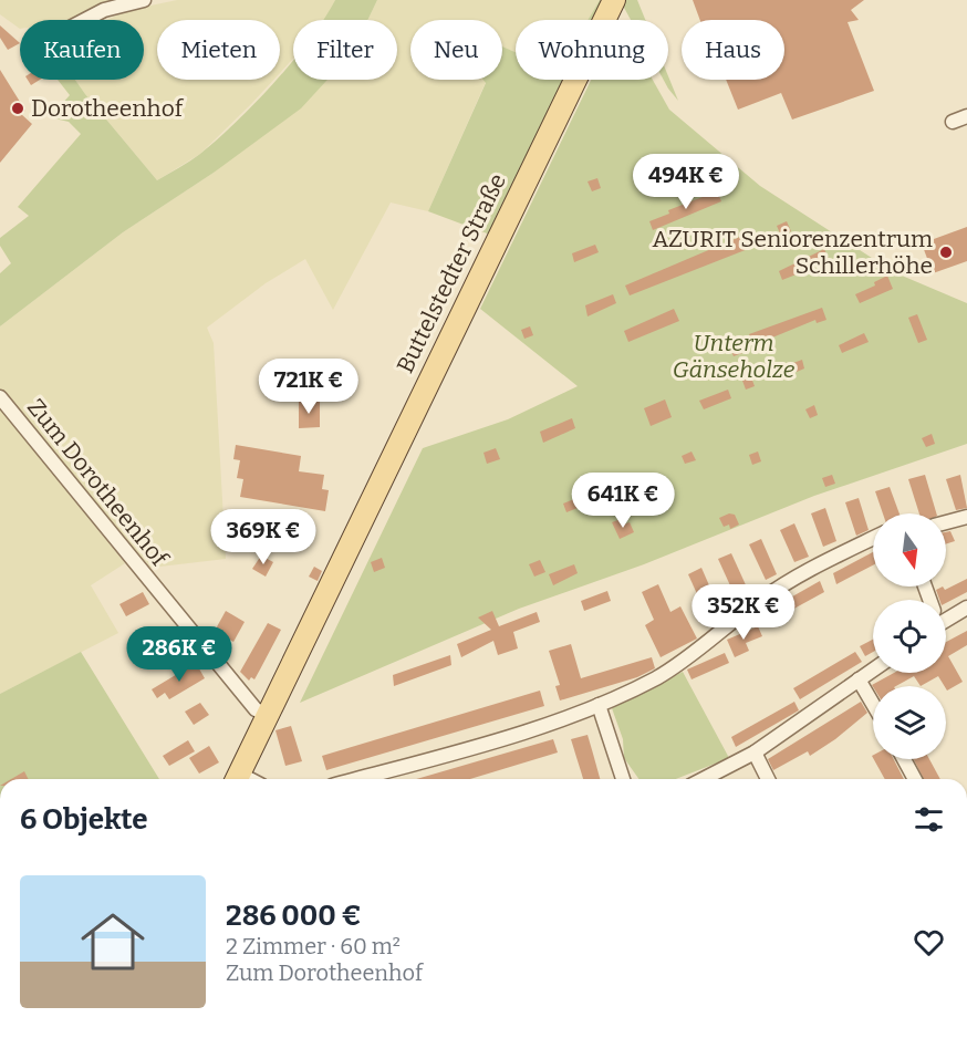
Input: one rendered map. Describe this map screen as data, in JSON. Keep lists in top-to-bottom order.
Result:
{
  "streets": {
    "main road": ["Buttelstedter Straße"],
    "street": ["Zum Dorotheenhof"]
  },
  "crossings": [
    ["Buttelstedter Straße", "Zum Dorotheenhof"]
  ],
  "parks": ["Unterm Gänseholze"],
  "places": ["Dorotheenhof", "AZURIT Seniorenzentrum Schillerhöhe"],
  "north": "bottom",
  "page": {
    "chip": [
      "Kaufen",
      "Mieten",
      "Filter",
      "Neu",
      "Wohnung",
      "Haus"
    ],
    "price": [
      "494K €",
      "721K €",
      "641K €",
      "369K €",
      "352K €",
      "286K €"
    ],
    "heading": "6 Objekte",
    "list": [
      {
        "name": "286 000 €",
        "note": "2 Zimmer · 60 m² · Zum Dorotheenhof"
      }
    ]
  }
}
